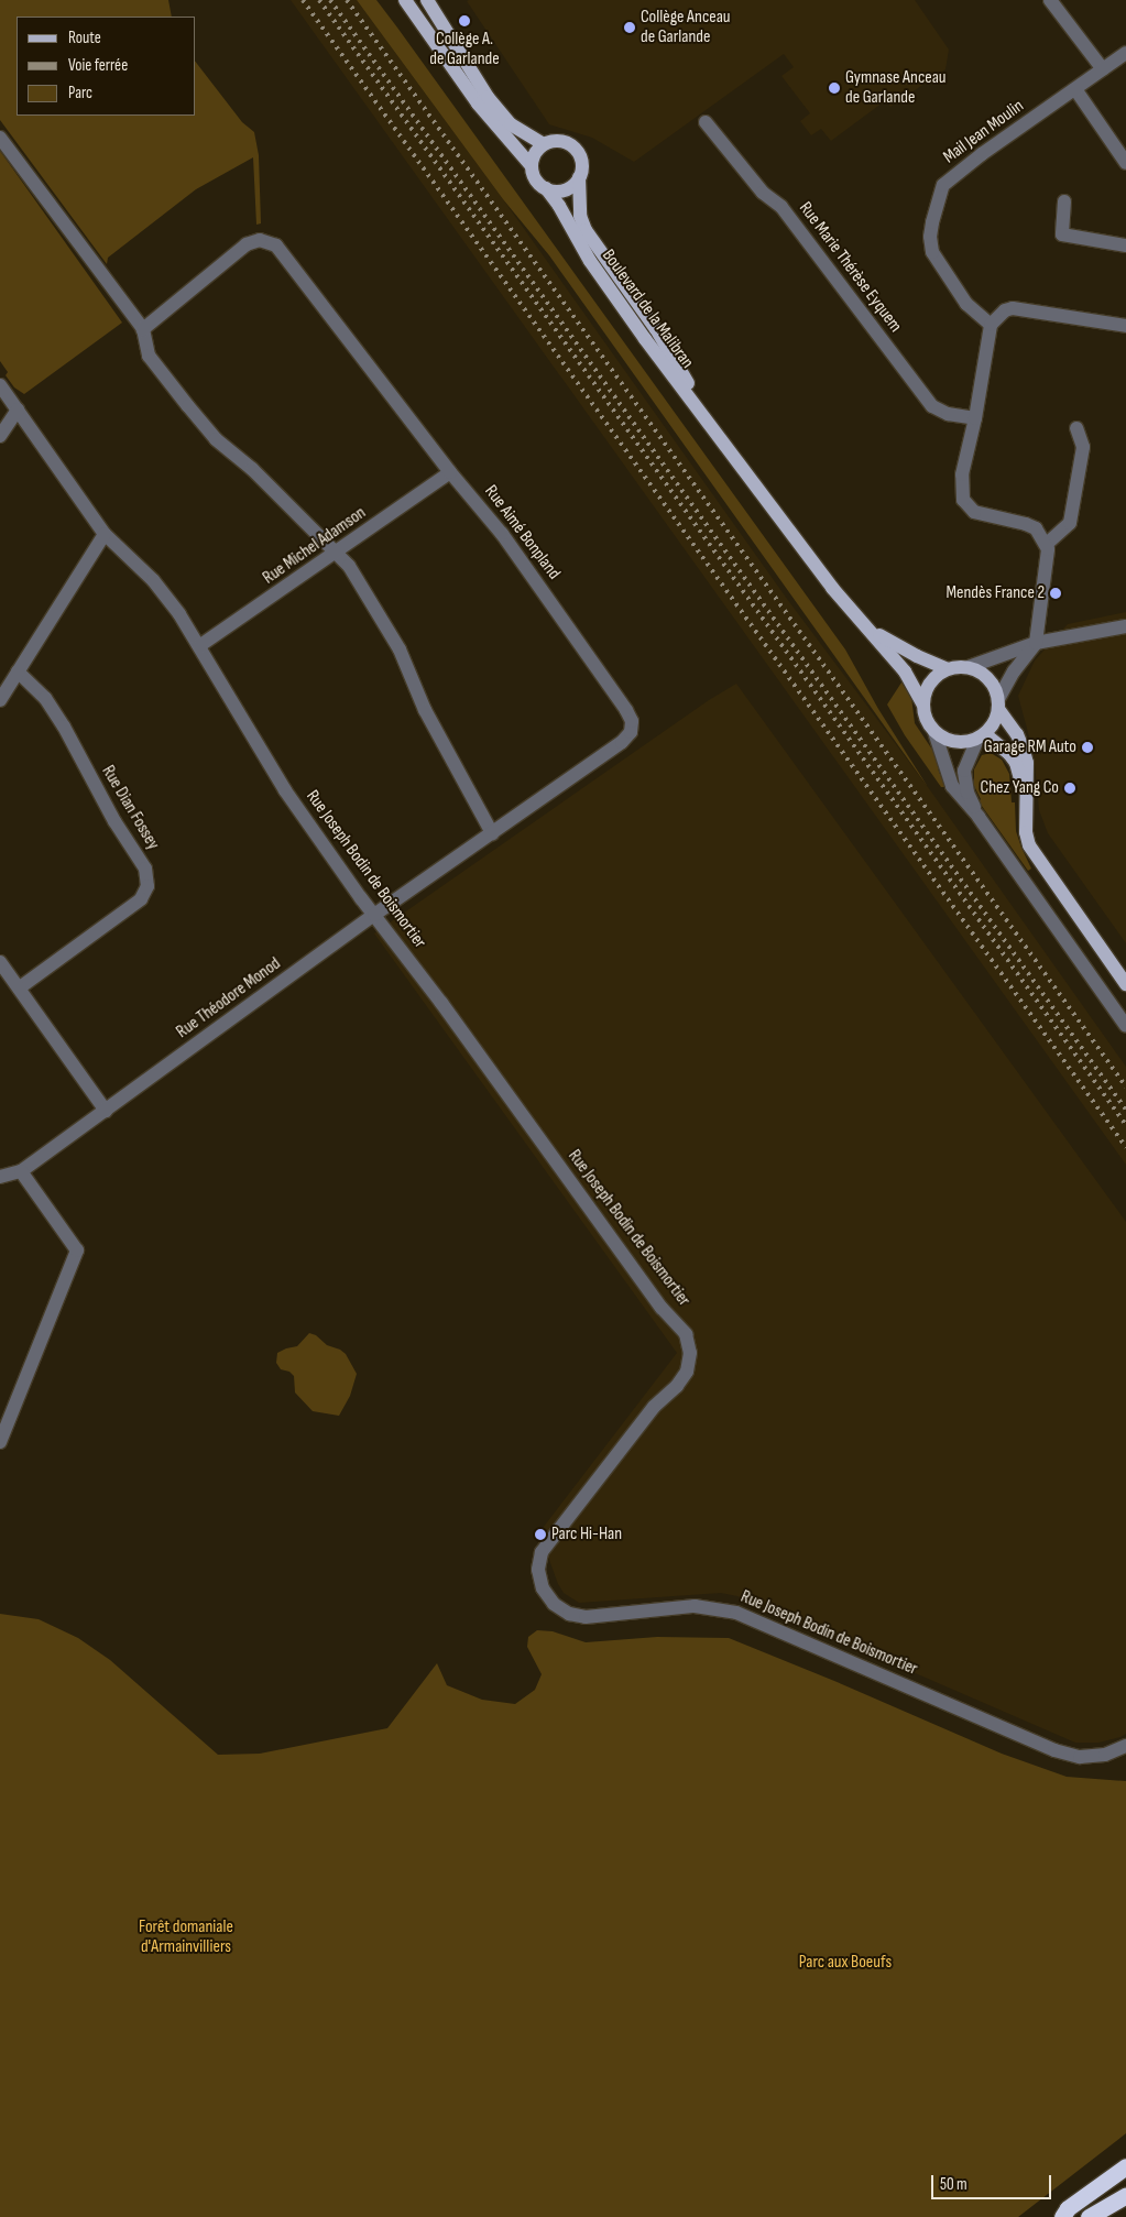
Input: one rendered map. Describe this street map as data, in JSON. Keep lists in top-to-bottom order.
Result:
{
  "streets": {
    "main road": ["Boulevard de la Malibran"],
    "street": [
      "Mail Jean Moulin",
      "Rue Marie Thérèse Eyquem",
      "Rue Aimé Bonpland",
      "Rue Michel Adamson",
      "Rue Dian Fossey",
      "Rue Joseph Bodin de Boismortier",
      "Rue Théodore Monod"
    ]
  },
  "crossings": [
    ["Rue Aimé Bonpland", "Rue Michel Adamson"],
    ["Rue Aimé Bonpland", "Rue Joseph Bodin de Boismortier"],
    ["Rue Aimé Bonpland", "Rue Théodore Monod"],
    ["Rue Michel Adamson", "Rue Joseph Bodin de Boismortier"],
    ["Rue Joseph Bodin de Boismortier", "Rue Théodore Monod"]
  ],
  "parks": ["Forêt domaniale d'Armainvilliers", "Parc aux Boeufs"],
  "places": [
    "Collège A. de Garlande",
    "Collège Anceau de Garlande",
    "Gymnase Anceau de Garlande",
    "Mendès France 2",
    "Garage RM Auto",
    "Chez Yang Co",
    "Parc Hi-Han"
  ],
  "legend": ["Route", "Voie ferrée", "Parc"],
  "scale_bar": "50 m"
}
